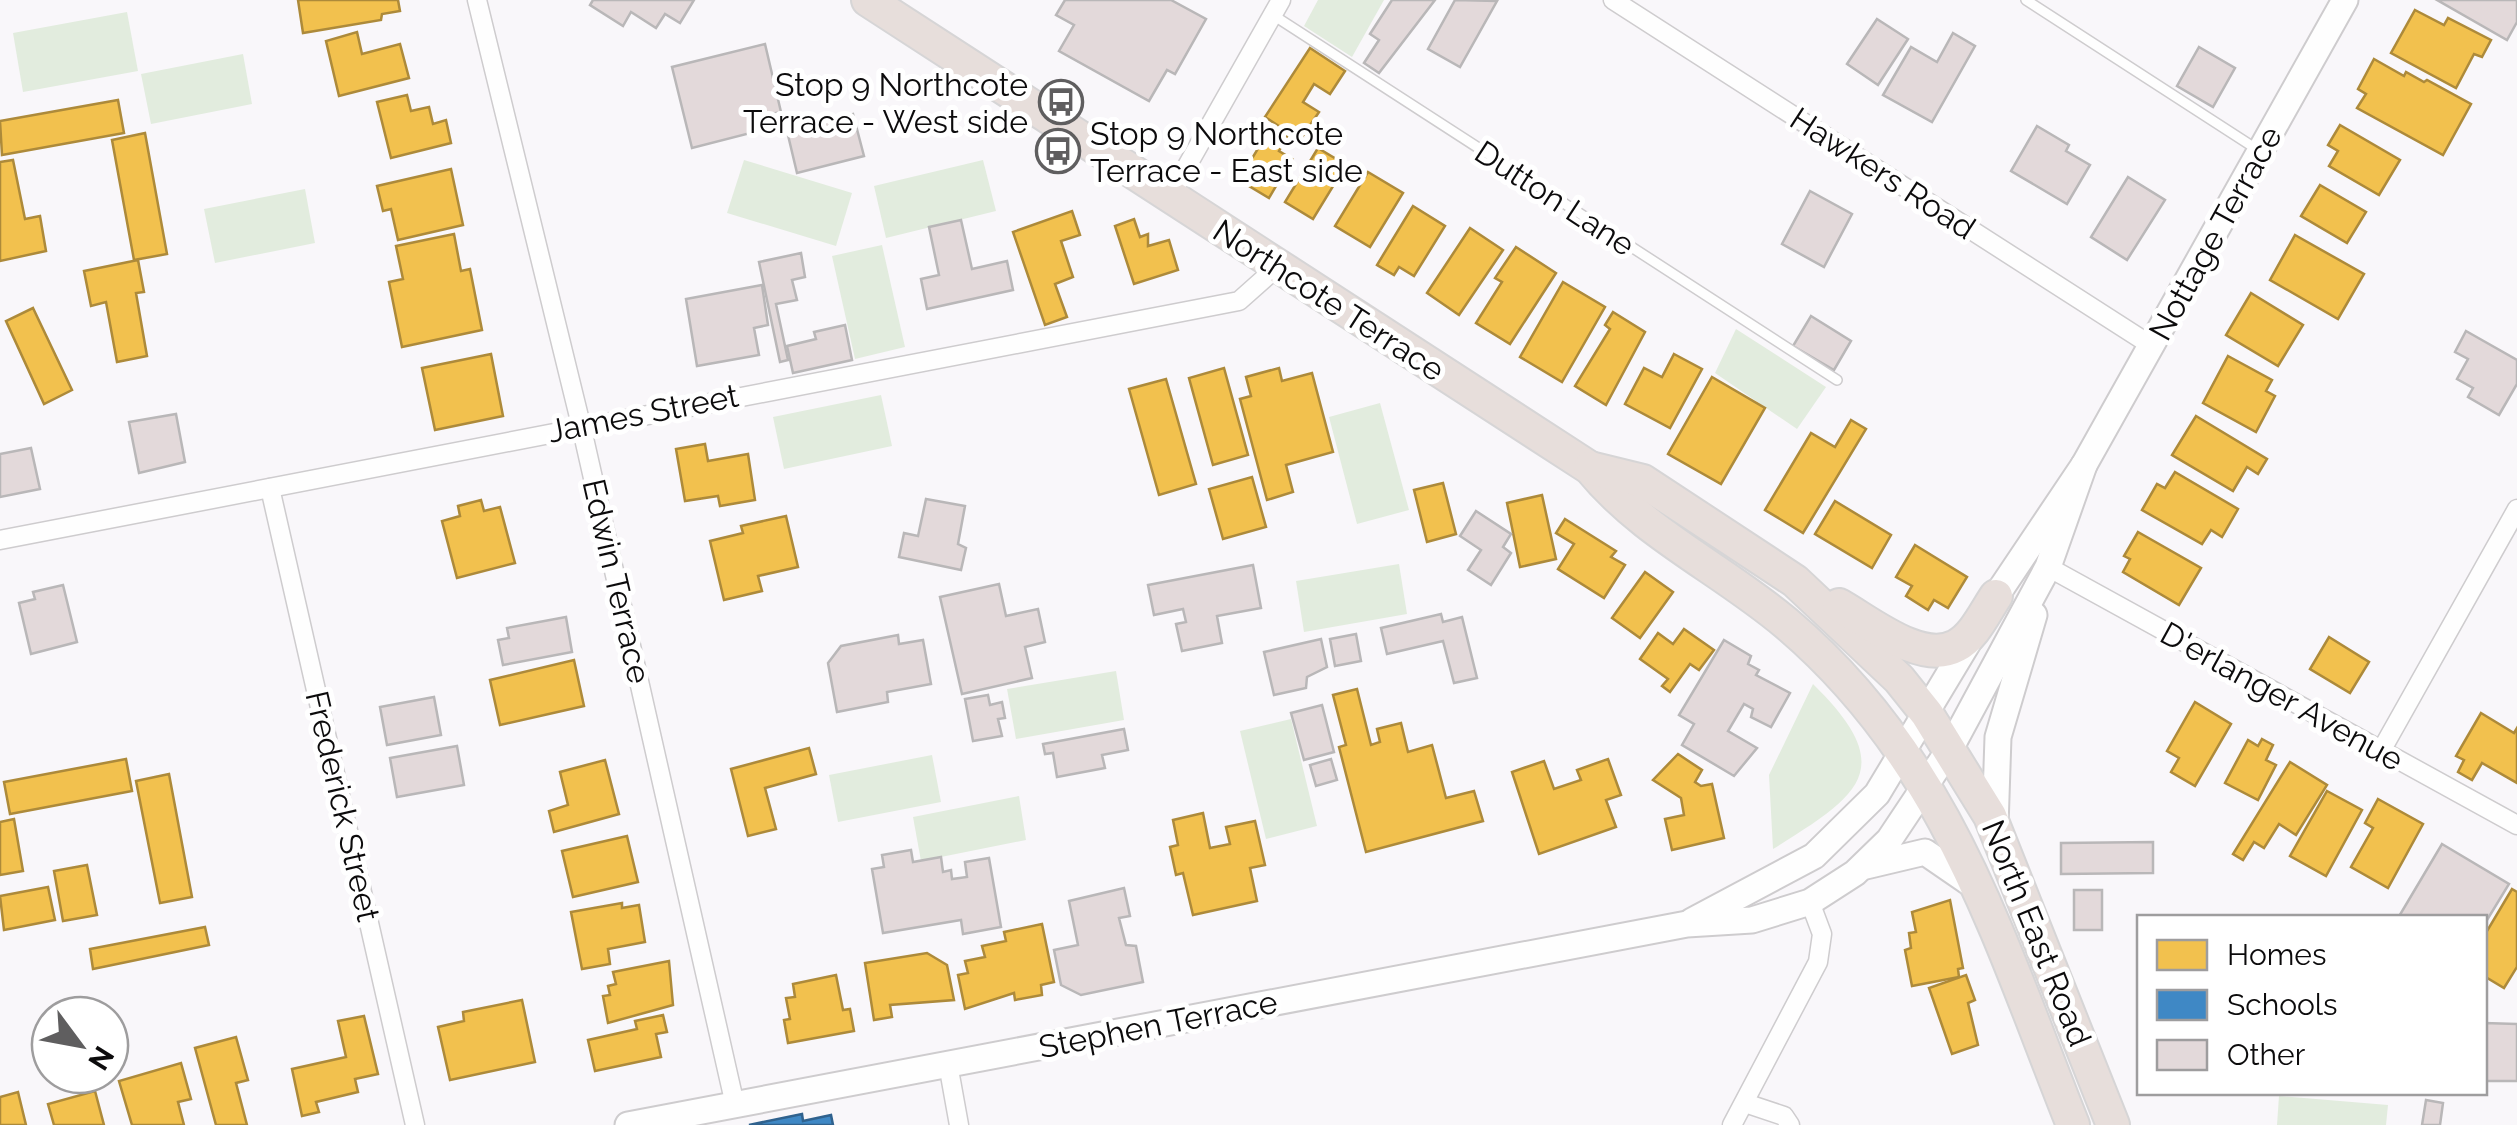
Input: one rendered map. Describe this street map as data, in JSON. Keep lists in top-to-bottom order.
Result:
{
  "streets": {
    "highway": ["Northcote Terrace", "North East Road"],
    "main road": ["Nottage Terrace", "Stephen Terrace"],
    "street": [
      "Hawkers Road",
      "James Street",
      "Edwin Terrace",
      "D'erlanger Avenue",
      "Frederick Street"
    ],
    "lane": ["Dutton Lane"]
  },
  "crossings": [
    ["Hawkers Road", "Nottage Terrace"],
    ["Nottage Terrace", "Northcote Terrace"],
    ["Nottage Terrace", "D'erlanger Avenue"],
    ["Nottage Terrace", "North East Road"],
    ["Nottage Terrace", "Stephen Terrace"],
    ["Northcote Terrace", "James Street"],
    ["Northcote Terrace", "North East Road"],
    ["Northcote Terrace", "Stephen Terrace"],
    ["James Street", "Edwin Terrace"],
    ["James Street", "Frederick Street"],
    ["Edwin Terrace", "Stephen Terrace"],
    ["North East Road", "Stephen Terrace"]
  ],
  "places": {
    "bus stop": ["Stop 9 Northcote Terrace - West side", "Stop 9 Northcote Terrace - East side"]
  },
  "legend": ["Homes", "Schools", "Other"],
  "north": "bottom right"
}
